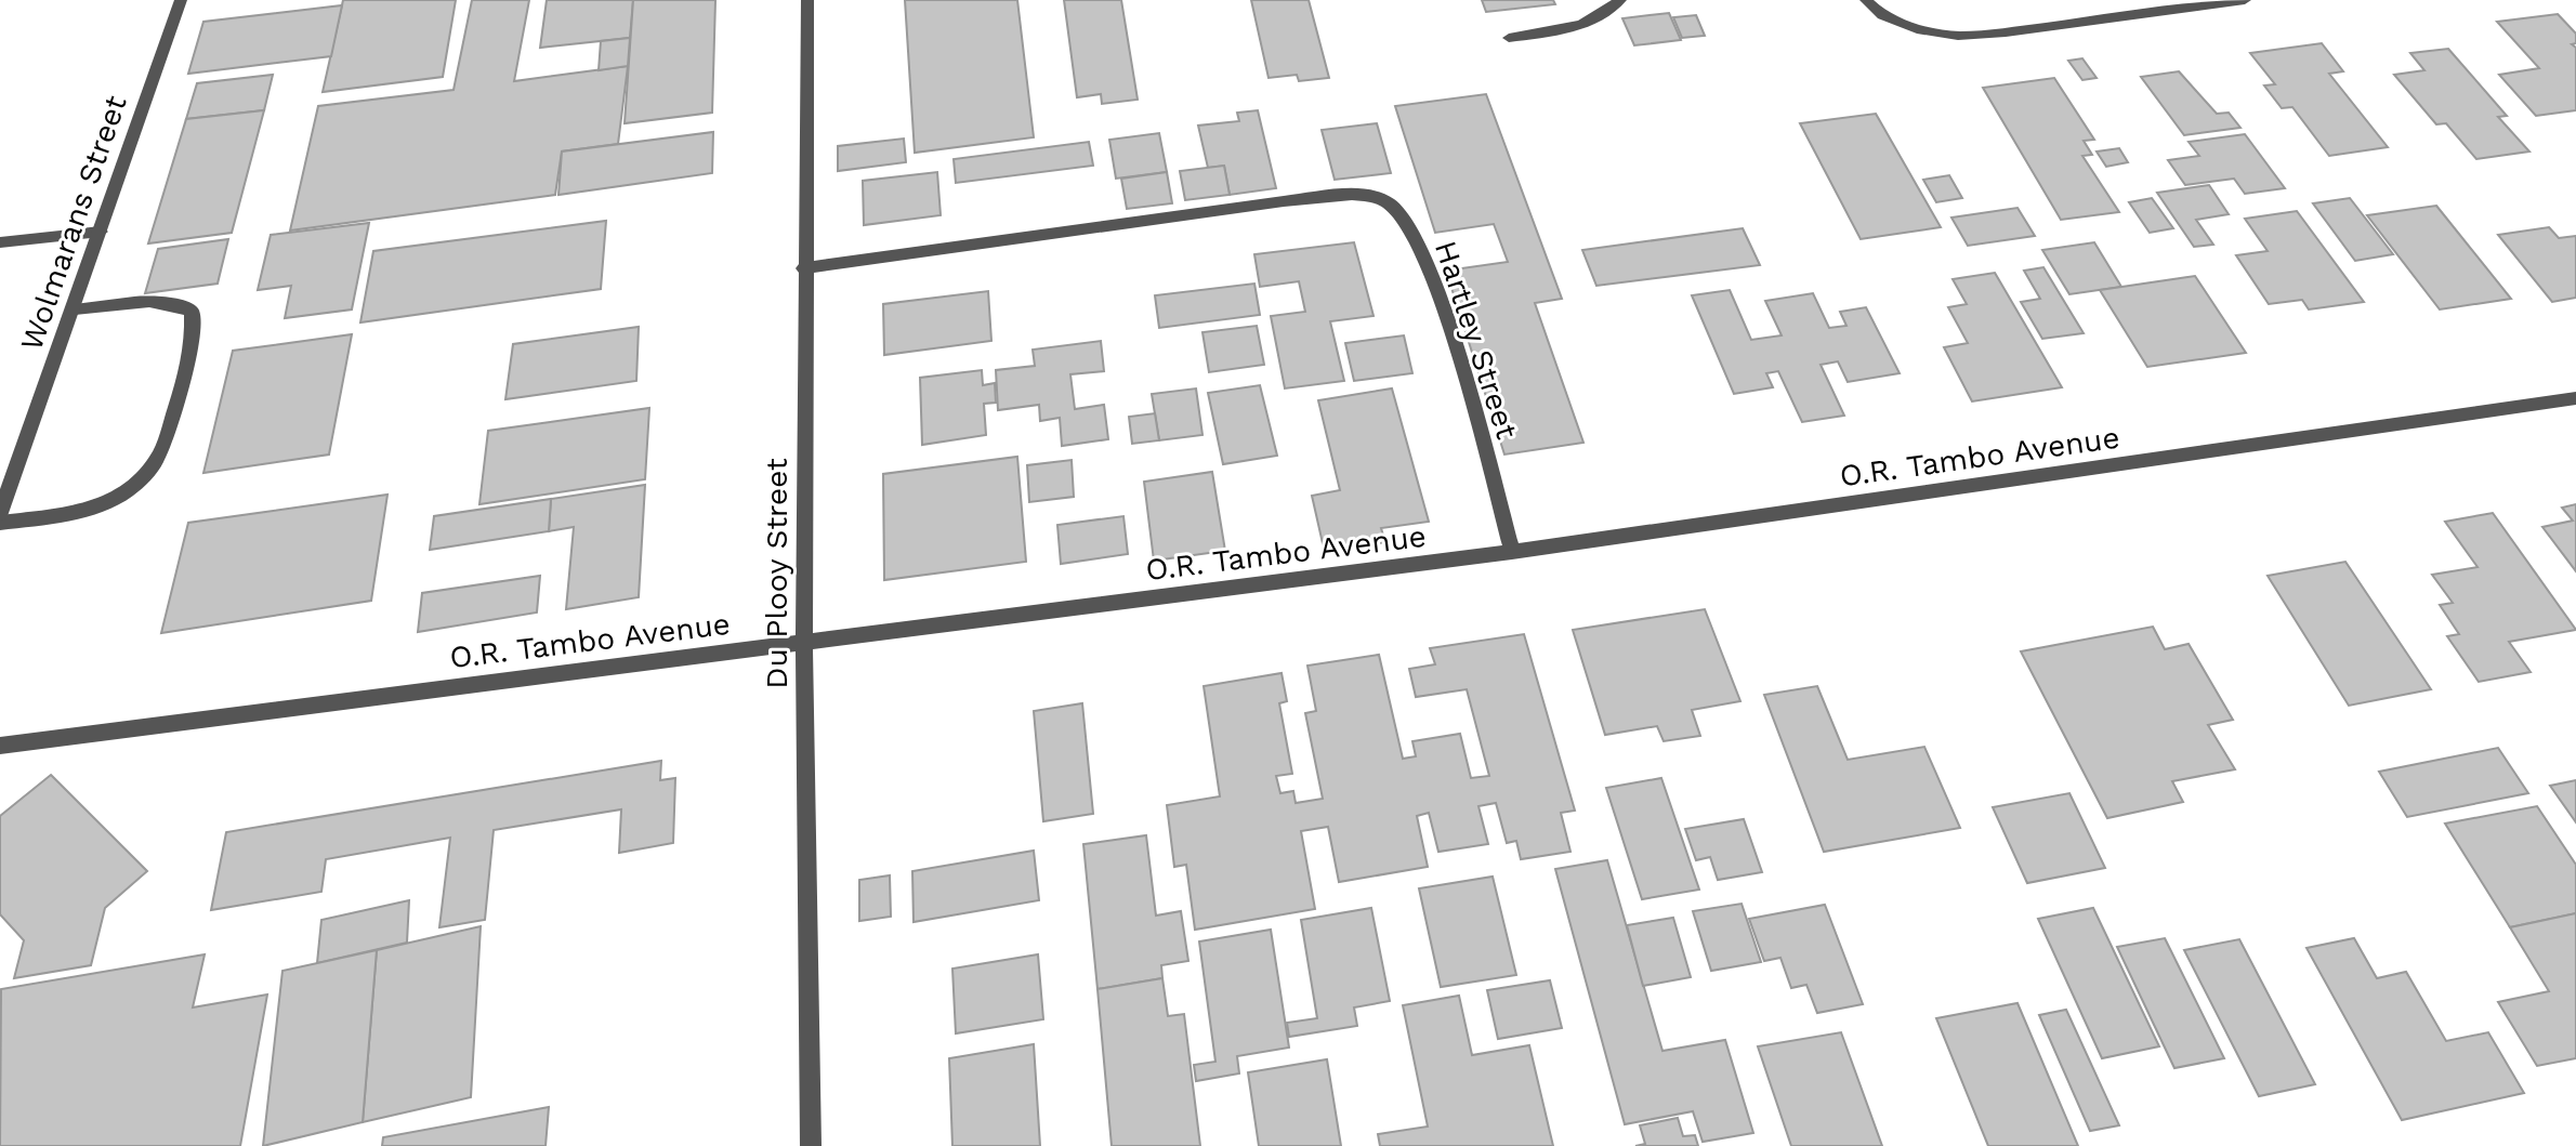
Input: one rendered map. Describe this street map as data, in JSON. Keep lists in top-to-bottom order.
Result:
{
  "streets": {
    "street": [
      "Wolmarans Street",
      "Hartley Street",
      "O.R. Tambo Avenue",
      "Du Plooy Street"
    ]
  },
  "crossings": [
    ["Hartley Street", "O.R. Tambo Avenue"],
    ["Hartley Street", "Du Plooy Street"],
    ["O.R. Tambo Avenue", "Du Plooy Street"]
  ]
}
